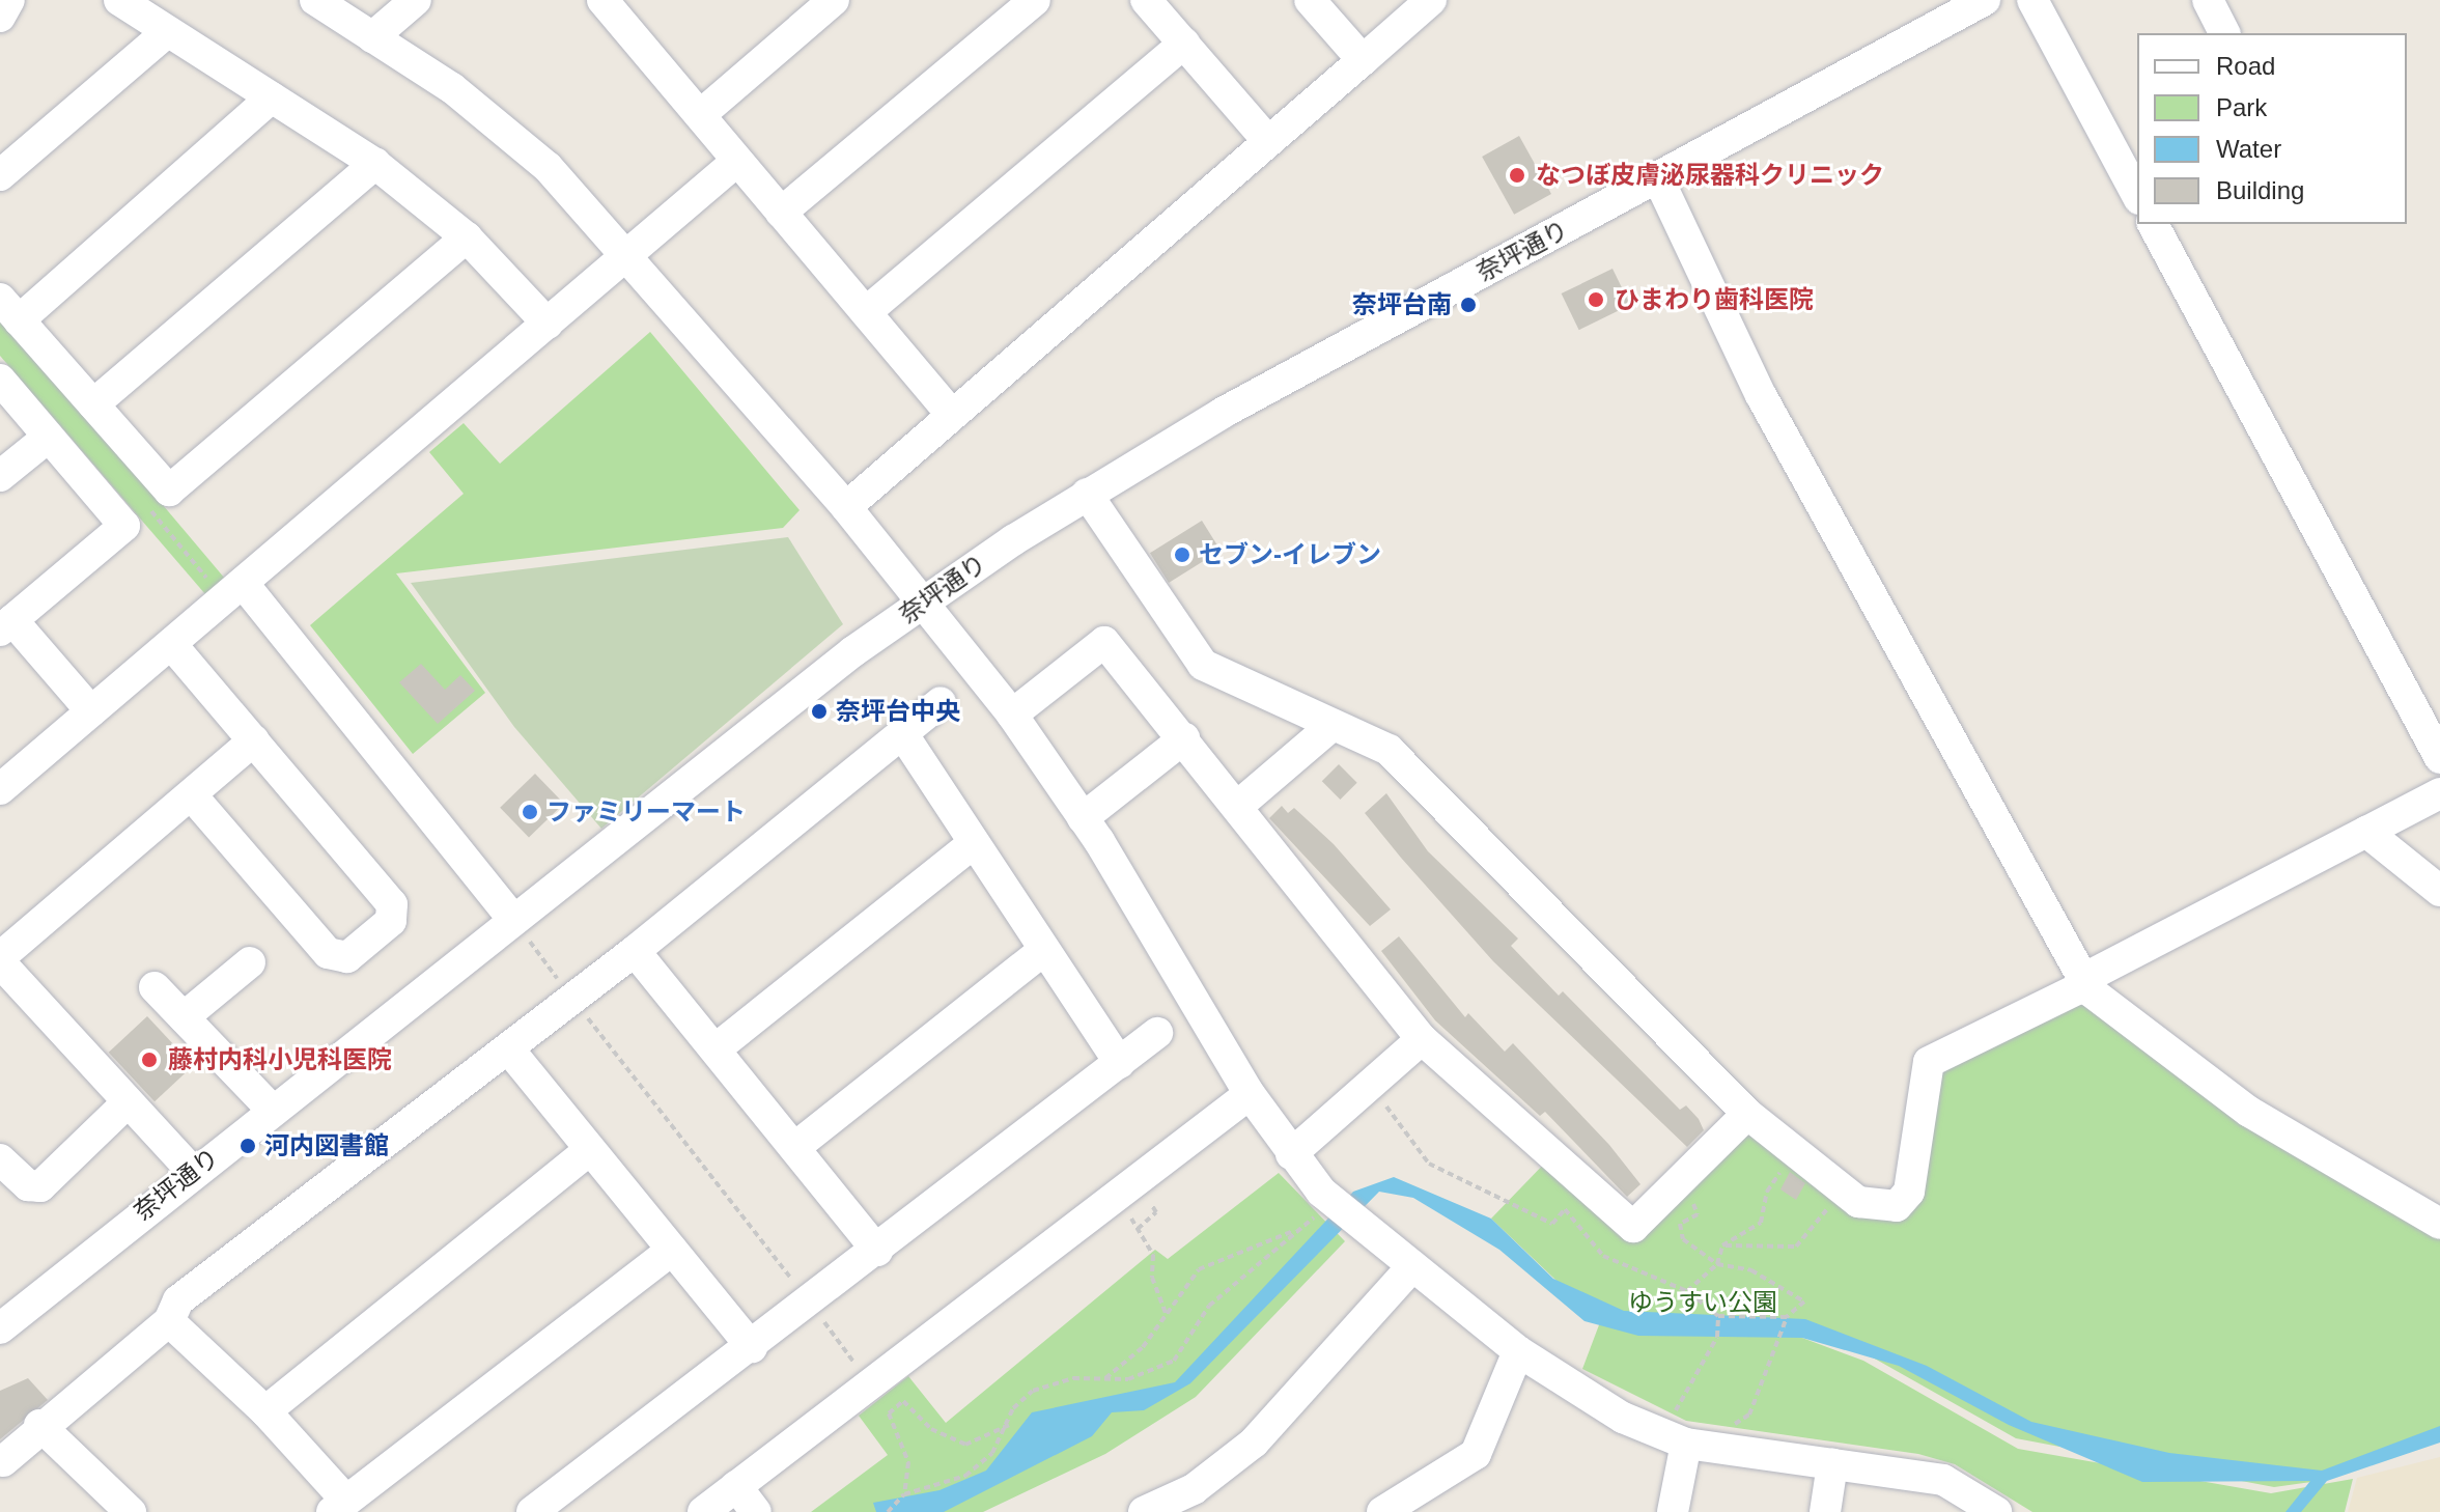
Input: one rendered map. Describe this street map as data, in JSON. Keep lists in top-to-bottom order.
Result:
{
  "streets": {
    "street": ["奈坪通り"]
  },
  "parks": ["ゆうすい公園"],
  "places": [
    "なつぼ皮膚泌尿器科クリニック",
    "ひまわり歯科医院",
    "奈坪台南",
    "セブン-イレブン",
    "奈坪台中央",
    "ファミリーマート",
    "藤村内科小児科医院",
    "河内図書館"
  ],
  "legend": [
    "Road",
    "Park",
    "Water",
    "Building"
  ]
}
